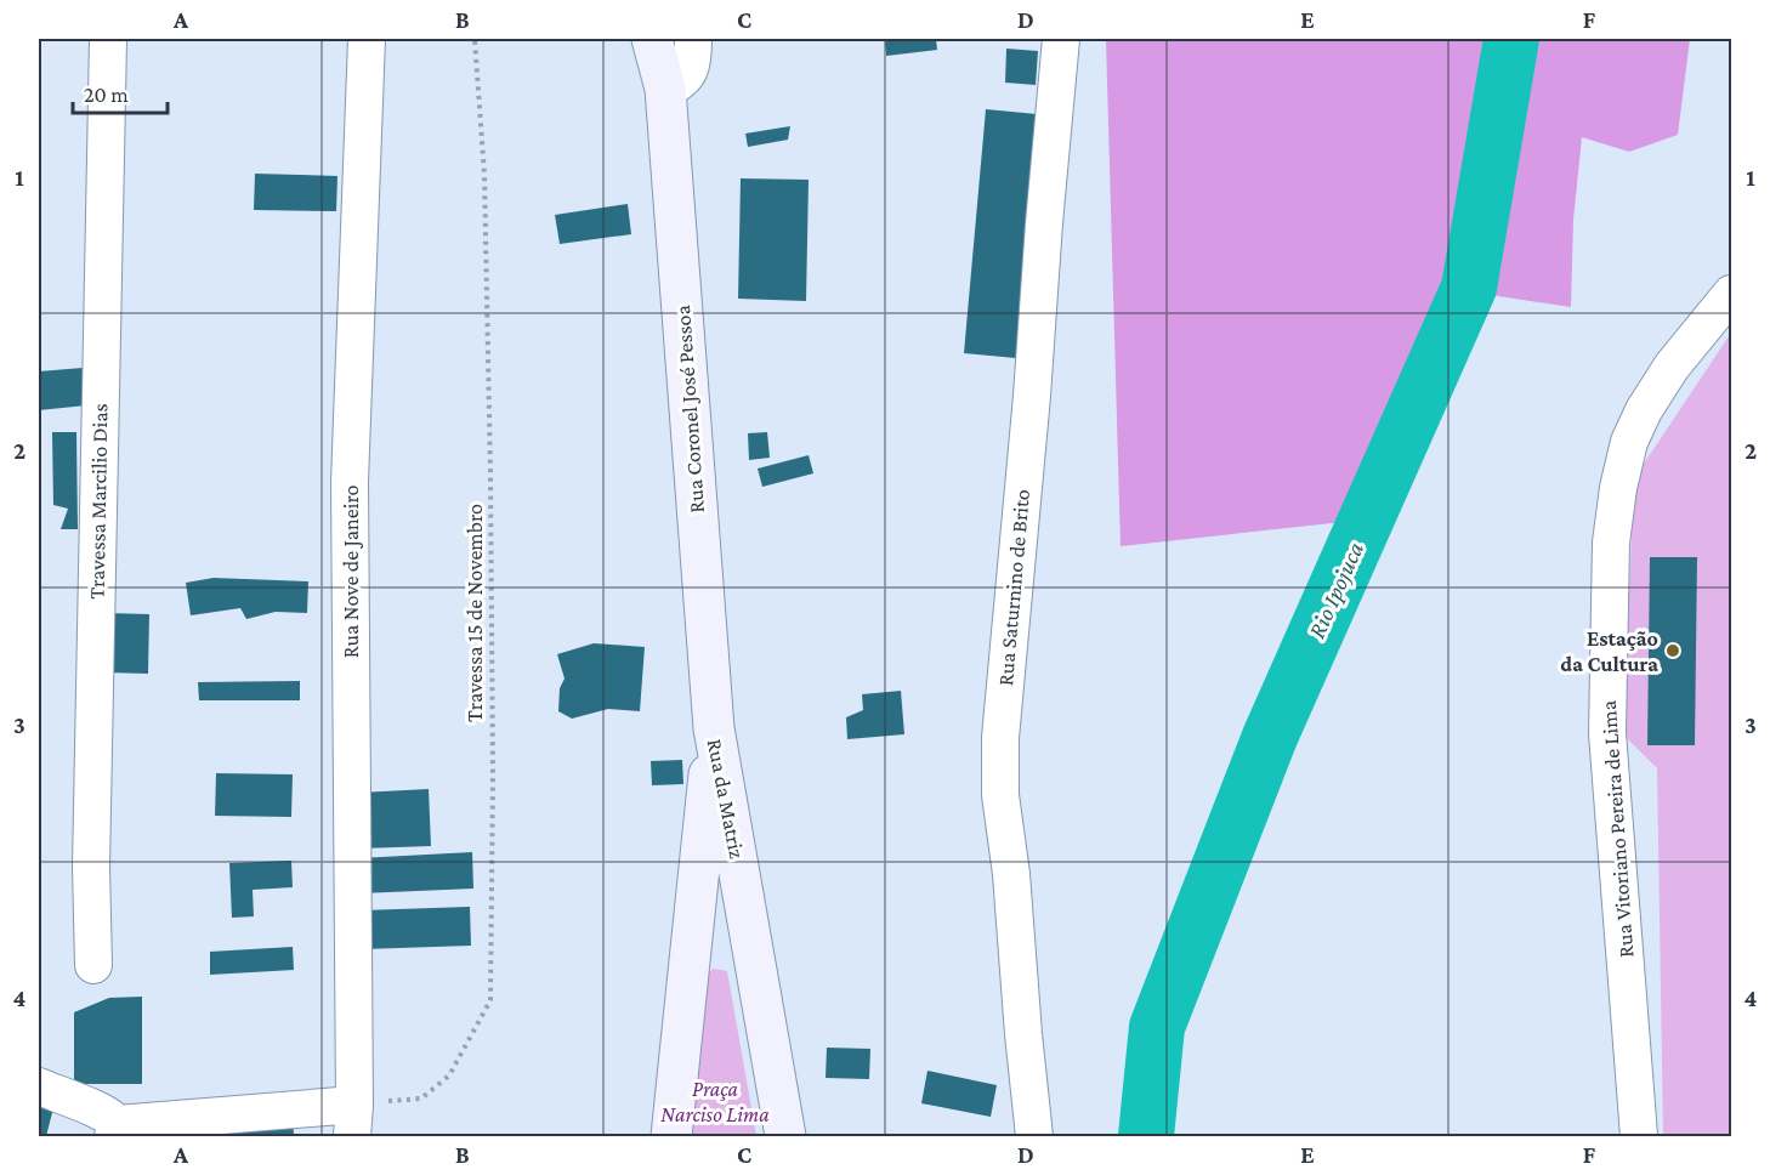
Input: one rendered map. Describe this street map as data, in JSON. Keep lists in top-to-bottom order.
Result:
{
  "streets": {
    "main road": ["Rua Coronel José Pessoa", "Rua da Matriz"],
    "street": [
      "Travessa Marcilio Dias",
      "Rua Nove de Janeiro",
      "Rua Saturnino de Brito",
      "Rua Vitoriano Pereira de Lima"
    ],
    "path": ["Travessa 15 de Novembro"]
  },
  "crossings": [
    ["Rua Coronel José Pessoa", "Rua da Matriz"],
    ["Rua Nove de Janeiro", "Travessa 15 de Novembro"]
  ],
  "water": ["Rio Ipojuca"],
  "parks": ["Praça Narciso Lima"],
  "places": ["Estação da Cultura"],
  "scale_bar": "20 m",
  "grid": {
    "columns": [
      "A",
      "B",
      "C",
      "D",
      "E",
      "F"
    ],
    "rows": [
      "1",
      "2",
      "3",
      "4"
    ]
  }
}
